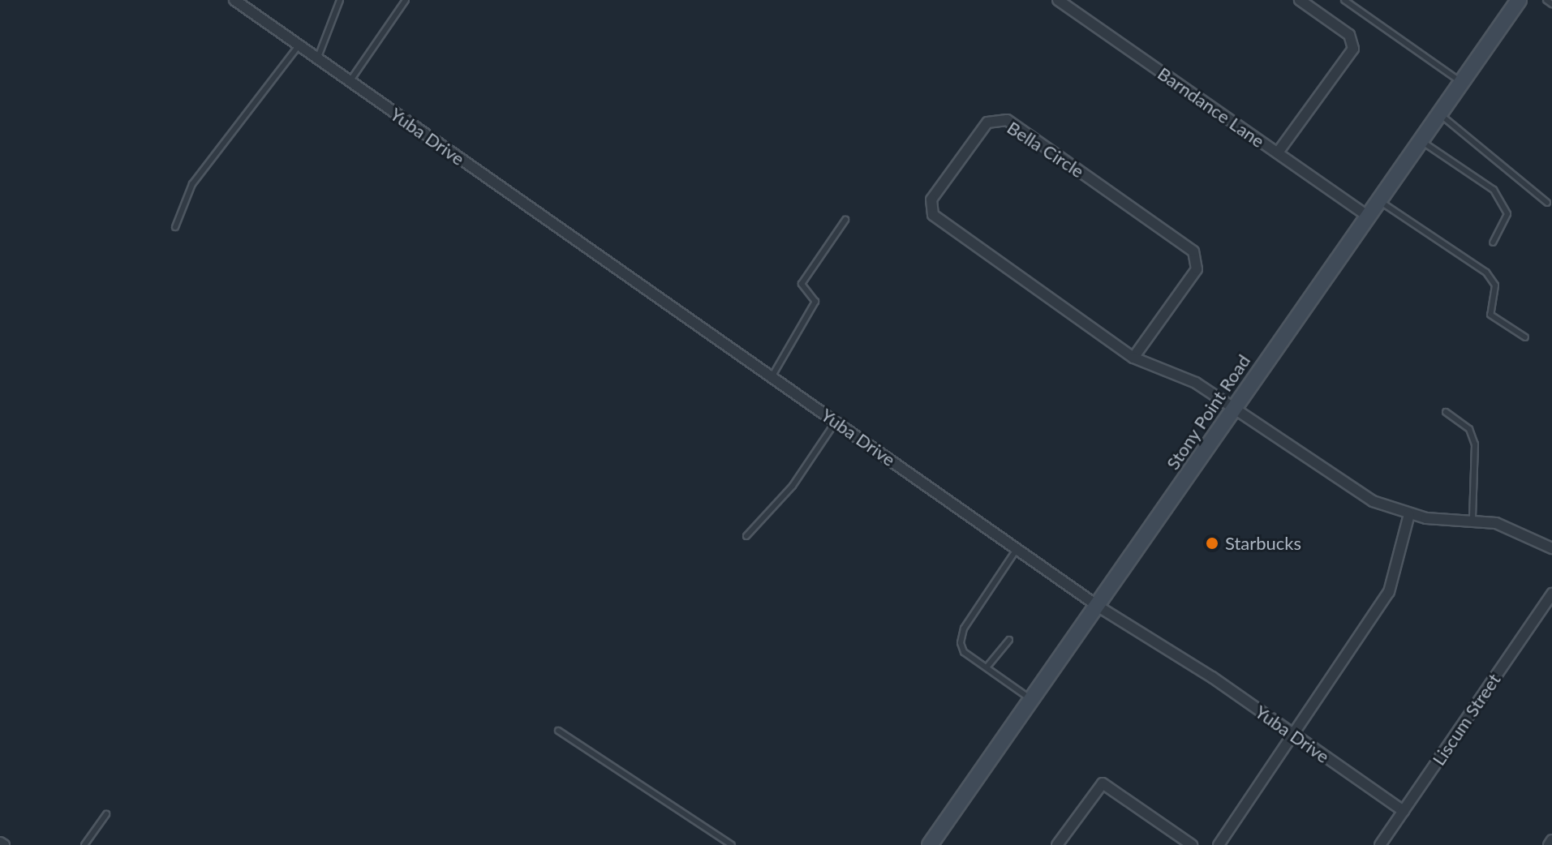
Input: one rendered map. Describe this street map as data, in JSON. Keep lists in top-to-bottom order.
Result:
{
  "streets": {
    "main road": ["Stony Point Road"],
    "street": [
      "Barndance Lane",
      "Yuba Drive",
      "Bella Circle",
      "Liscum Street"
    ]
  },
  "crossings": [
    ["Barndance Lane", "Stony Point Road"],
    ["Yuba Drive", "Stony Point Road"],
    ["Yuba Drive", "Liscum Street"],
    ["Bella Circle", "Stony Point Road"]
  ],
  "places": ["Starbucks"]
}
